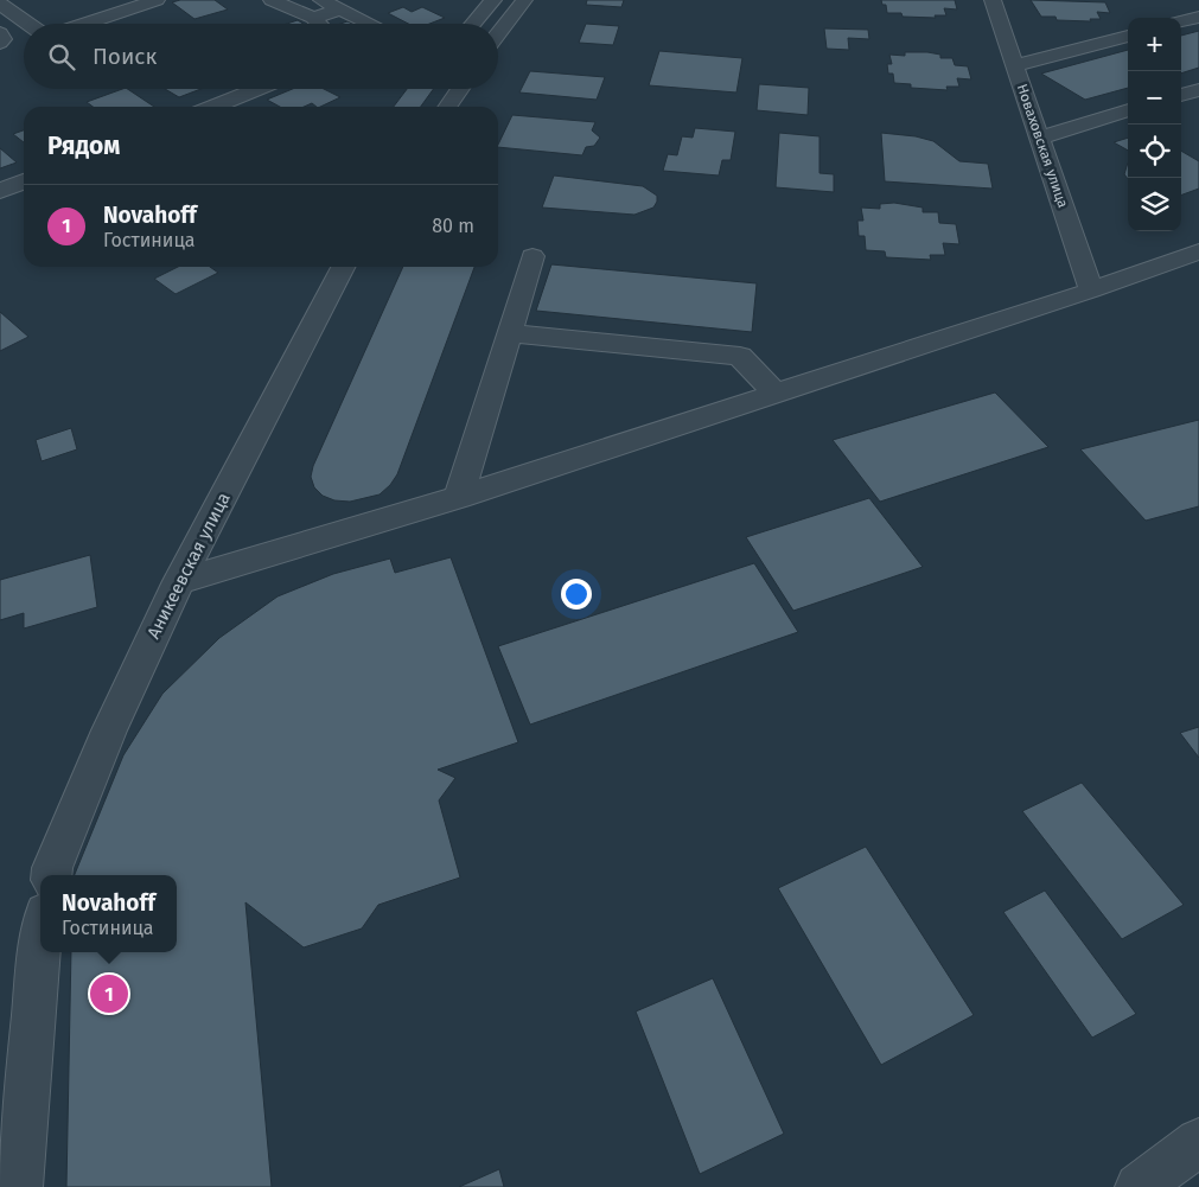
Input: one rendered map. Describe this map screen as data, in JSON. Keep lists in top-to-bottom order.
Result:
{
  "streets": {
    "street": ["Новаховская улица", "Аникеевская улица"]
  },
  "page": {
    "map_buttons": ["+", "−"],
    "search": "Поиск",
    "heading": "Рядом",
    "list": [
      {
        "mark": "1",
        "name": "Novahoff",
        "note": "Гостиница",
        "value": "80 m"
      }
    ],
    "popup": ["Novahoff", "Гостиница"],
    "pins": "1"
  }
}
